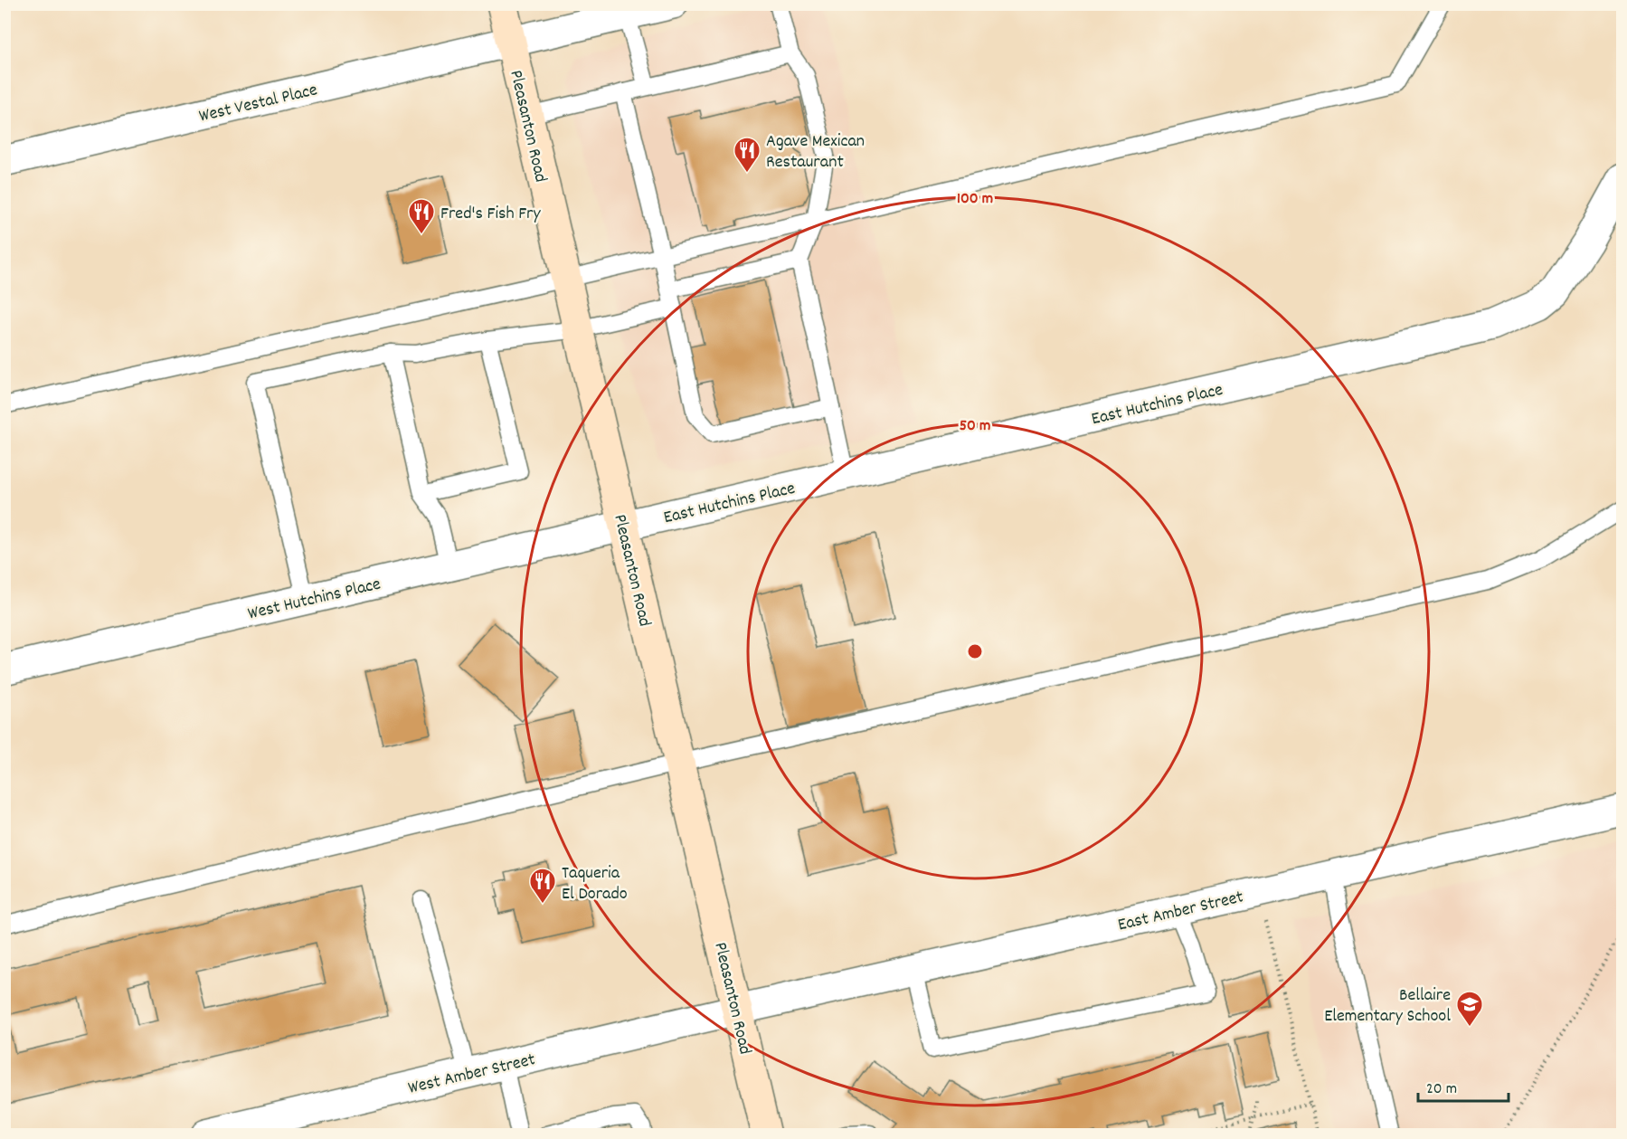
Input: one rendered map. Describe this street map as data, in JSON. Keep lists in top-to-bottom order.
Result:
{
  "streets": {
    "main road": ["Pleasanton Road"],
    "street": [
      "West Vestal Place",
      "East Hutchins Place",
      "West Hutchins Place",
      "East Amber Street",
      "West Amber Street"
    ]
  },
  "crossings": [
    ["West Vestal Place", "Pleasanton Road"],
    ["Pleasanton Road", "East Hutchins Place"],
    ["Pleasanton Road", "West Hutchins Place"],
    ["Pleasanton Road", "East Amber Street"],
    ["Pleasanton Road", "West Amber Street"],
    ["East Hutchins Place", "West Hutchins Place"],
    ["East Amber Street", "West Amber Street"]
  ],
  "places": {
    "restaurant": ["Agave Mexican Restaurant", "Fred's Fish Fry", "Taqueria El Dorado"],
    "school or university": ["Bellaire Elementary School"]
  },
  "scale_bar": "20 m",
  "rings": ["100 m", "50 m"]
}
